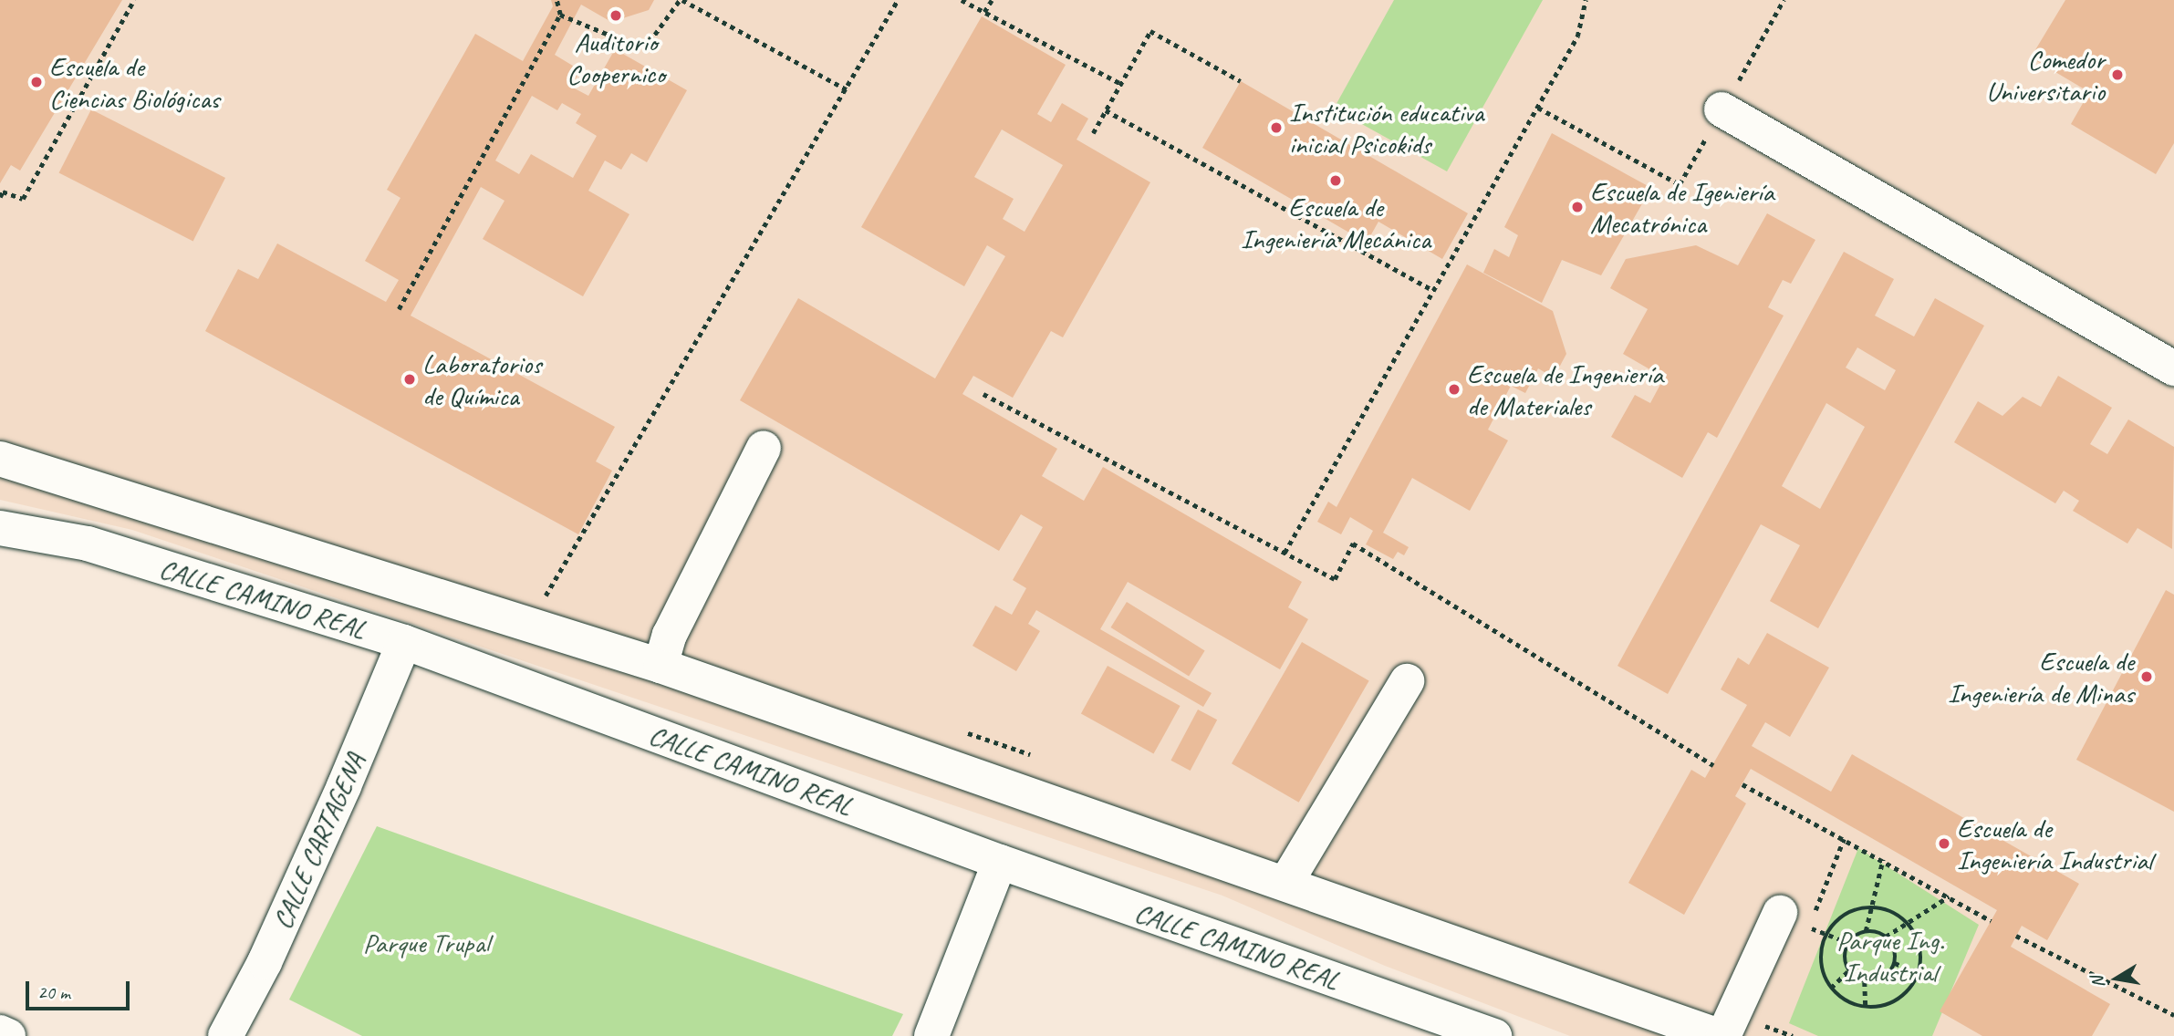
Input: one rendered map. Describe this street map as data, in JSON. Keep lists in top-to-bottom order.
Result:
{
  "streets": {
    "street": ["CALLE CAMINO REAL", "CALLE CARTAGENA"]
  },
  "crossings": [
    ["CALLE CAMINO REAL", "CALLE CARTAGENA"]
  ],
  "parks": ["Parque Ing. Industrial", "Parque Trupal"],
  "places": [
    "Auditorio Coopernico",
    "Comedor Universitario",
    "Escuela de Ciencias Biológicas",
    "Institución educativa inicial Psicokids",
    "Escuela de Ingeniería Mecánica",
    "Escuela de Igeniería Mecatrónica",
    "Laboratorios de Química",
    "Escuela de Ingeniería de Materiales",
    "Escuela de Ingeniería de Minas",
    "Escuela de Ingeniería Industrial"
  ],
  "scale_bar": "20 m",
  "north": "left"
}
